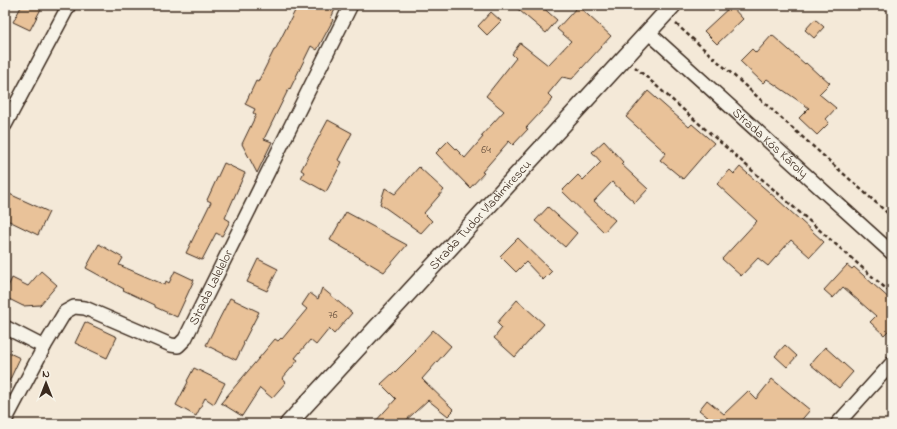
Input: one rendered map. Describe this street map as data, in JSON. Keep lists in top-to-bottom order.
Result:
{
  "streets": {
    "street": ["Strada Kós Károly", "Strada Tudor Vladimirescu", "Strada Lalelelor"]
  },
  "crossings": [
    ["Strada Kós Károly", "Strada Tudor Vladimirescu"]
  ],
  "house_numbers": ["64", "76"],
  "north": "top"
}
